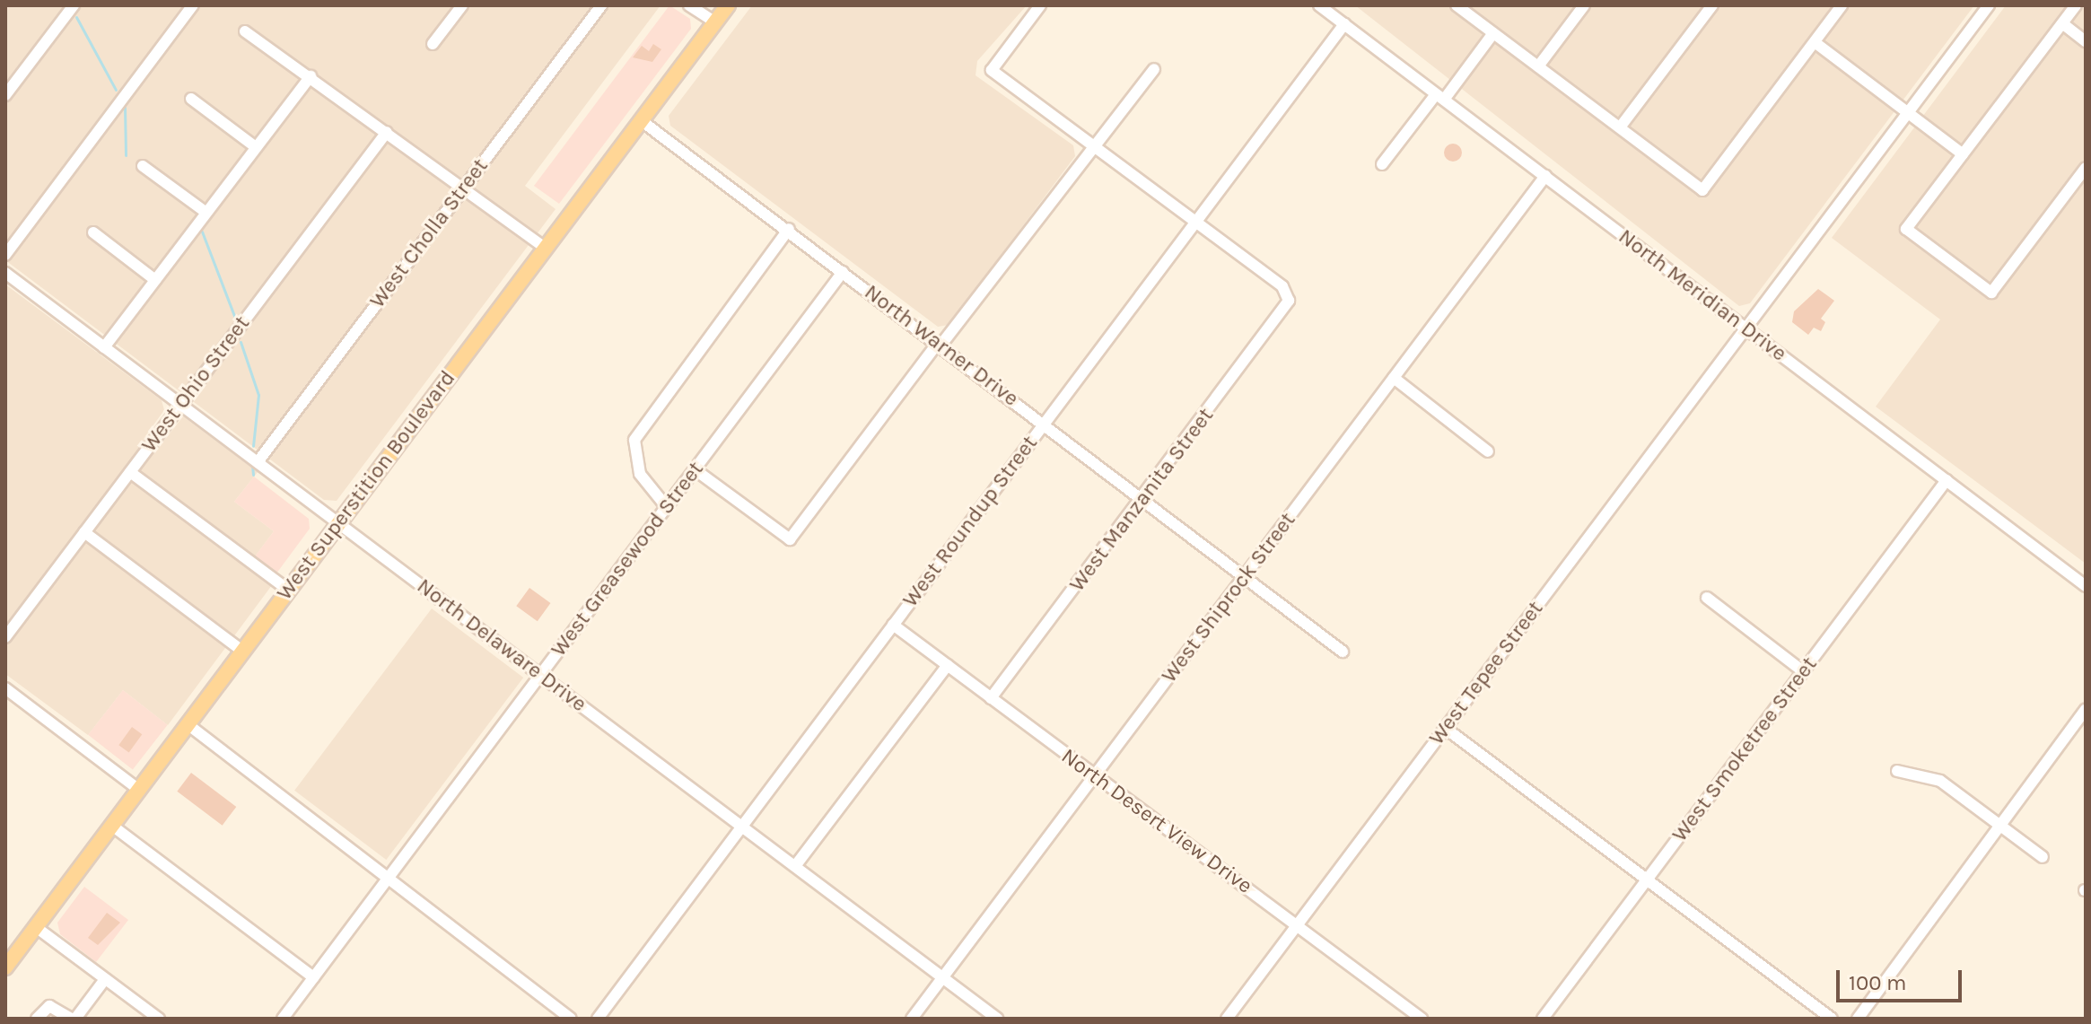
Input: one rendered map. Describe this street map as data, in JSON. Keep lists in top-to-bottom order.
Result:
{
  "streets": {
    "main road": ["West Superstition Boulevard"],
    "street": [
      "West Cholla Street",
      "North Meridian Drive",
      "North Warner Drive",
      "West Ohio Street",
      "West Manzanita Street",
      "West Roundup Street",
      "West Greasewood Street",
      "West Shiprock Street",
      "North Delaware Drive",
      "West Tepee Street",
      "West Smoketree Street",
      "North Desert View Drive"
    ]
  },
  "crossings": [
    ["West Cholla Street", "North Delaware Drive"],
    ["North Meridian Drive", "West Roundup Street"],
    ["North Meridian Drive", "West Shiprock Street"],
    ["North Meridian Drive", "West Tepee Street"],
    ["North Meridian Drive", "West Smoketree Street"],
    ["North Warner Drive", "West Superstition Boulevard"],
    ["North Warner Drive", "West Manzanita Street"],
    ["North Warner Drive", "West Roundup Street"],
    ["North Warner Drive", "West Greasewood Street"],
    ["North Warner Drive", "West Shiprock Street"],
    ["West Ohio Street", "North Delaware Drive"],
    ["West Superstition Boulevard", "North Delaware Drive"],
    ["West Manzanita Street", "West Roundup Street"],
    ["West Manzanita Street", "North Desert View Drive"],
    ["West Roundup Street", "North Delaware Drive"],
    ["West Roundup Street", "North Desert View Drive"],
    ["West Greasewood Street", "North Delaware Drive"],
    ["West Shiprock Street", "North Delaware Drive"],
    ["West Shiprock Street", "North Desert View Drive"],
    ["West Tepee Street", "North Desert View Drive"]
  ],
  "scale_bar": "100 m"
}
